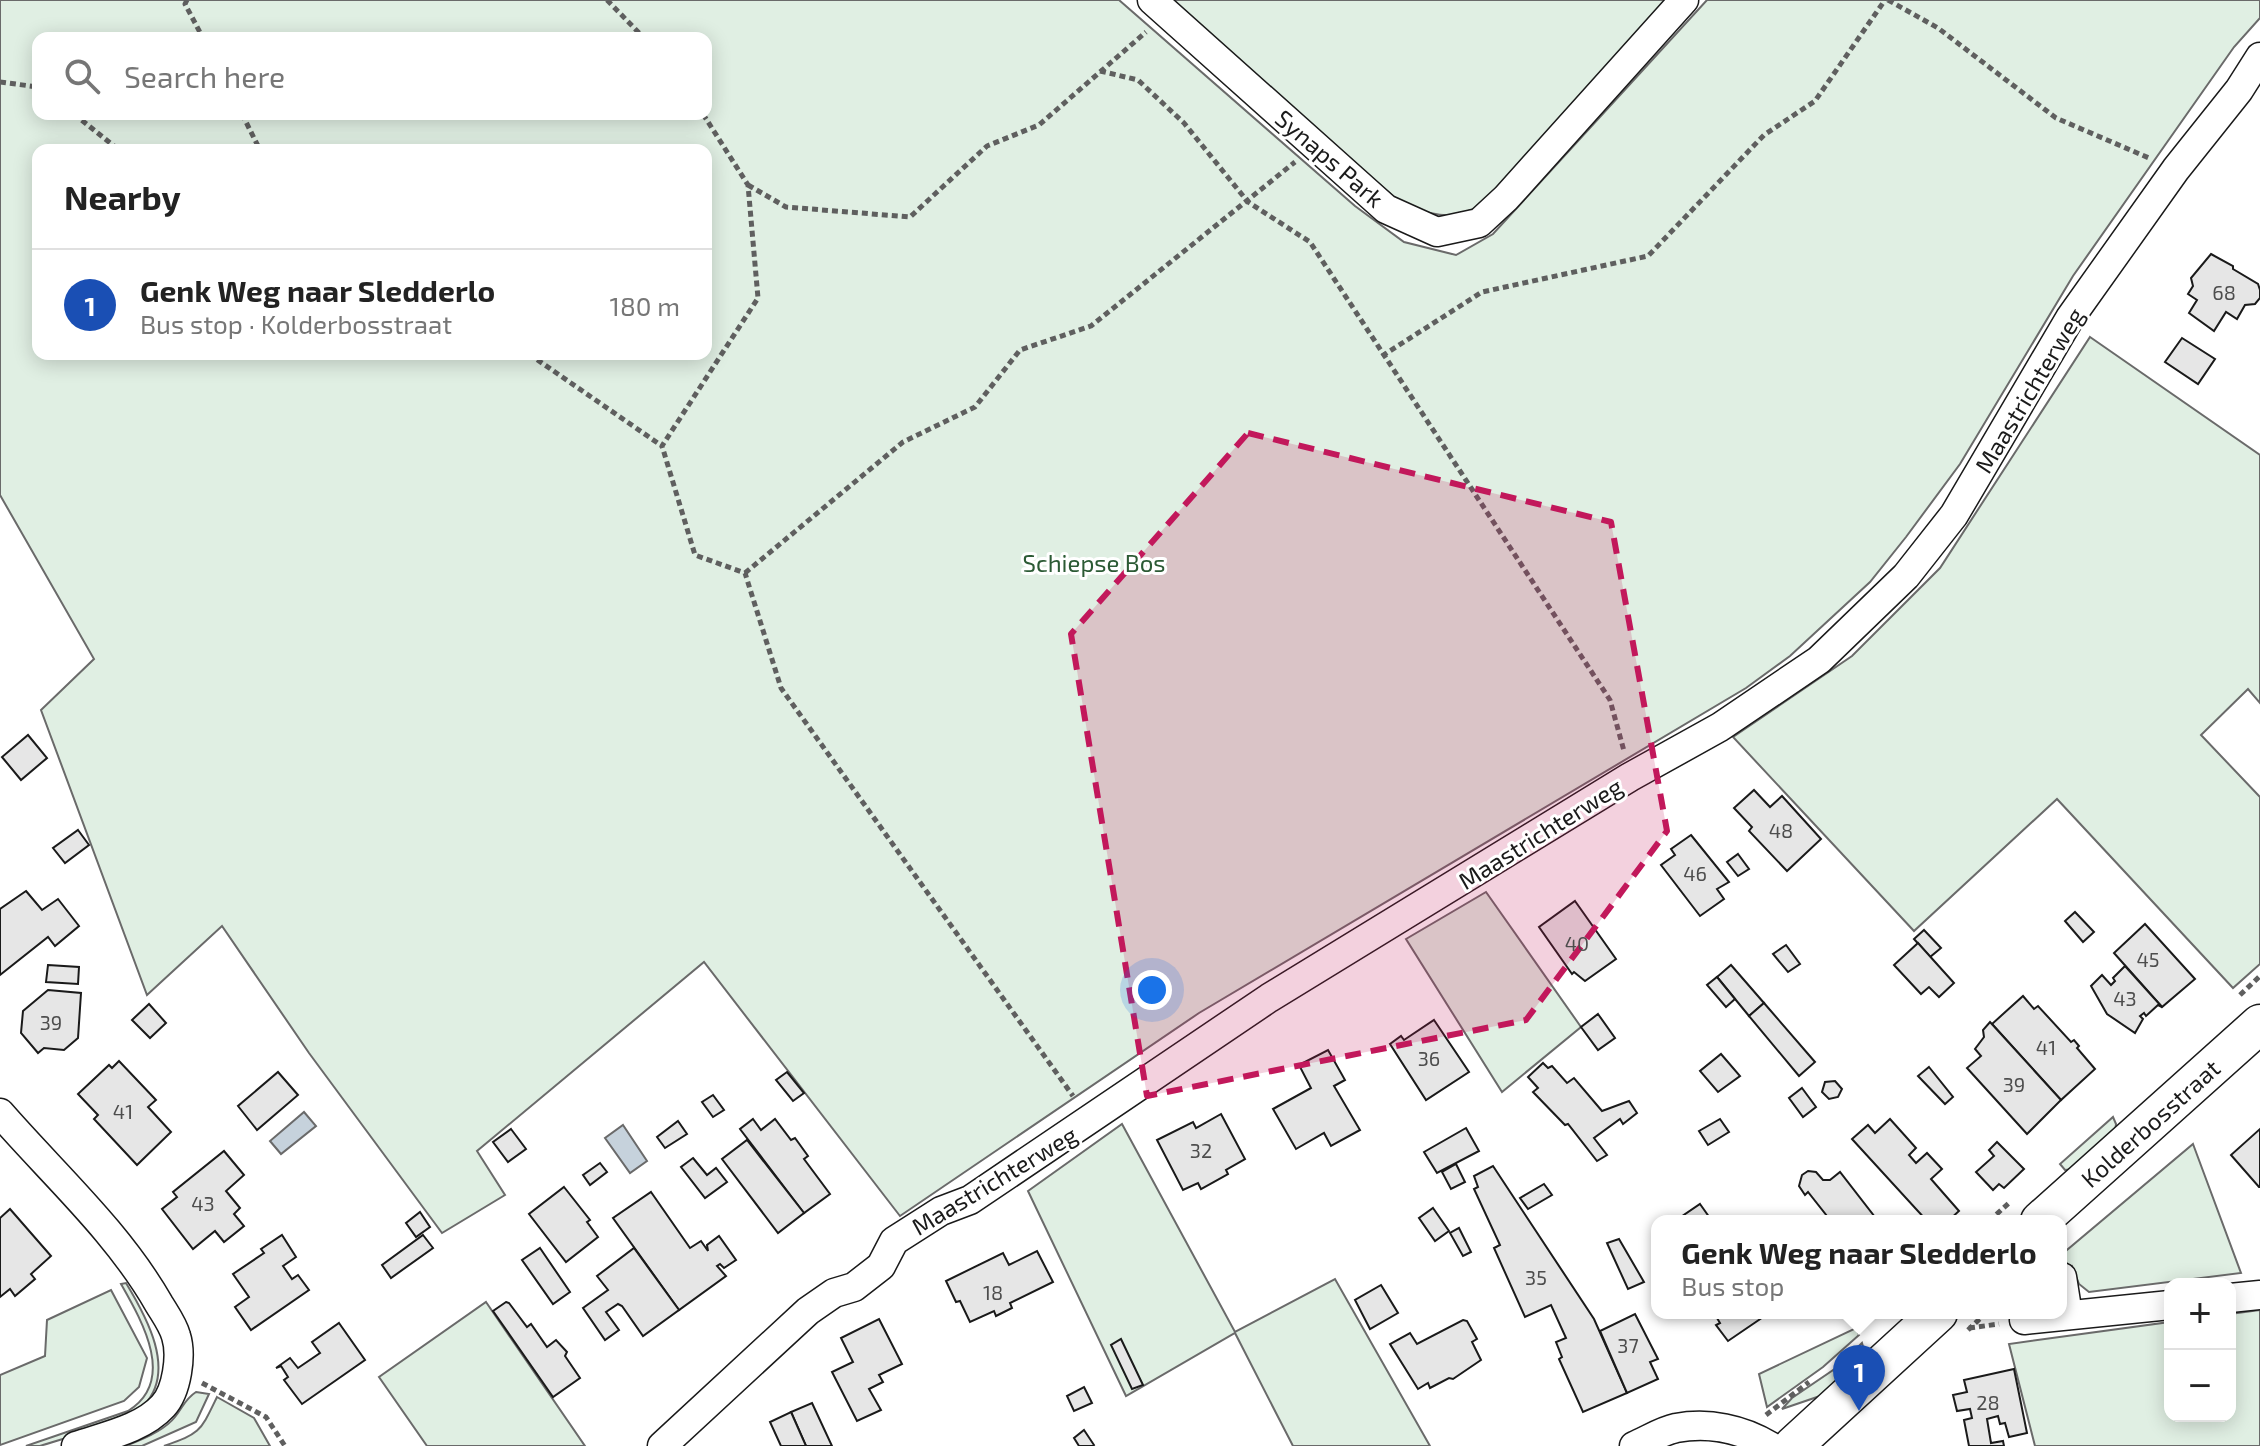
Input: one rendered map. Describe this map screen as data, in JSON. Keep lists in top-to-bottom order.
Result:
{
  "streets": {
    "main road": ["Kolderbosstraat"],
    "street": ["Synaps Park", "Maastrichterweg"]
  },
  "parks": ["Schiepse Bos"],
  "house_numbers": [
    "68",
    "48",
    "46",
    "40",
    "45",
    "43",
    "39",
    "41",
    "36",
    "39",
    "41",
    "32",
    "43",
    "35",
    "18",
    "37",
    "28"
  ],
  "page": {
    "search": "Search here",
    "heading": "Nearby",
    "list": [
      {
        "mark": "1",
        "name": "Genk Weg naar Sledderlo",
        "note": "Bus stop · Kolderbosstraat",
        "value": "180 m"
      }
    ],
    "popup": ["Genk Weg naar Sledderlo", "Bus stop"],
    "map_buttons": ["+", "−"],
    "pins": "1"
  }
}
